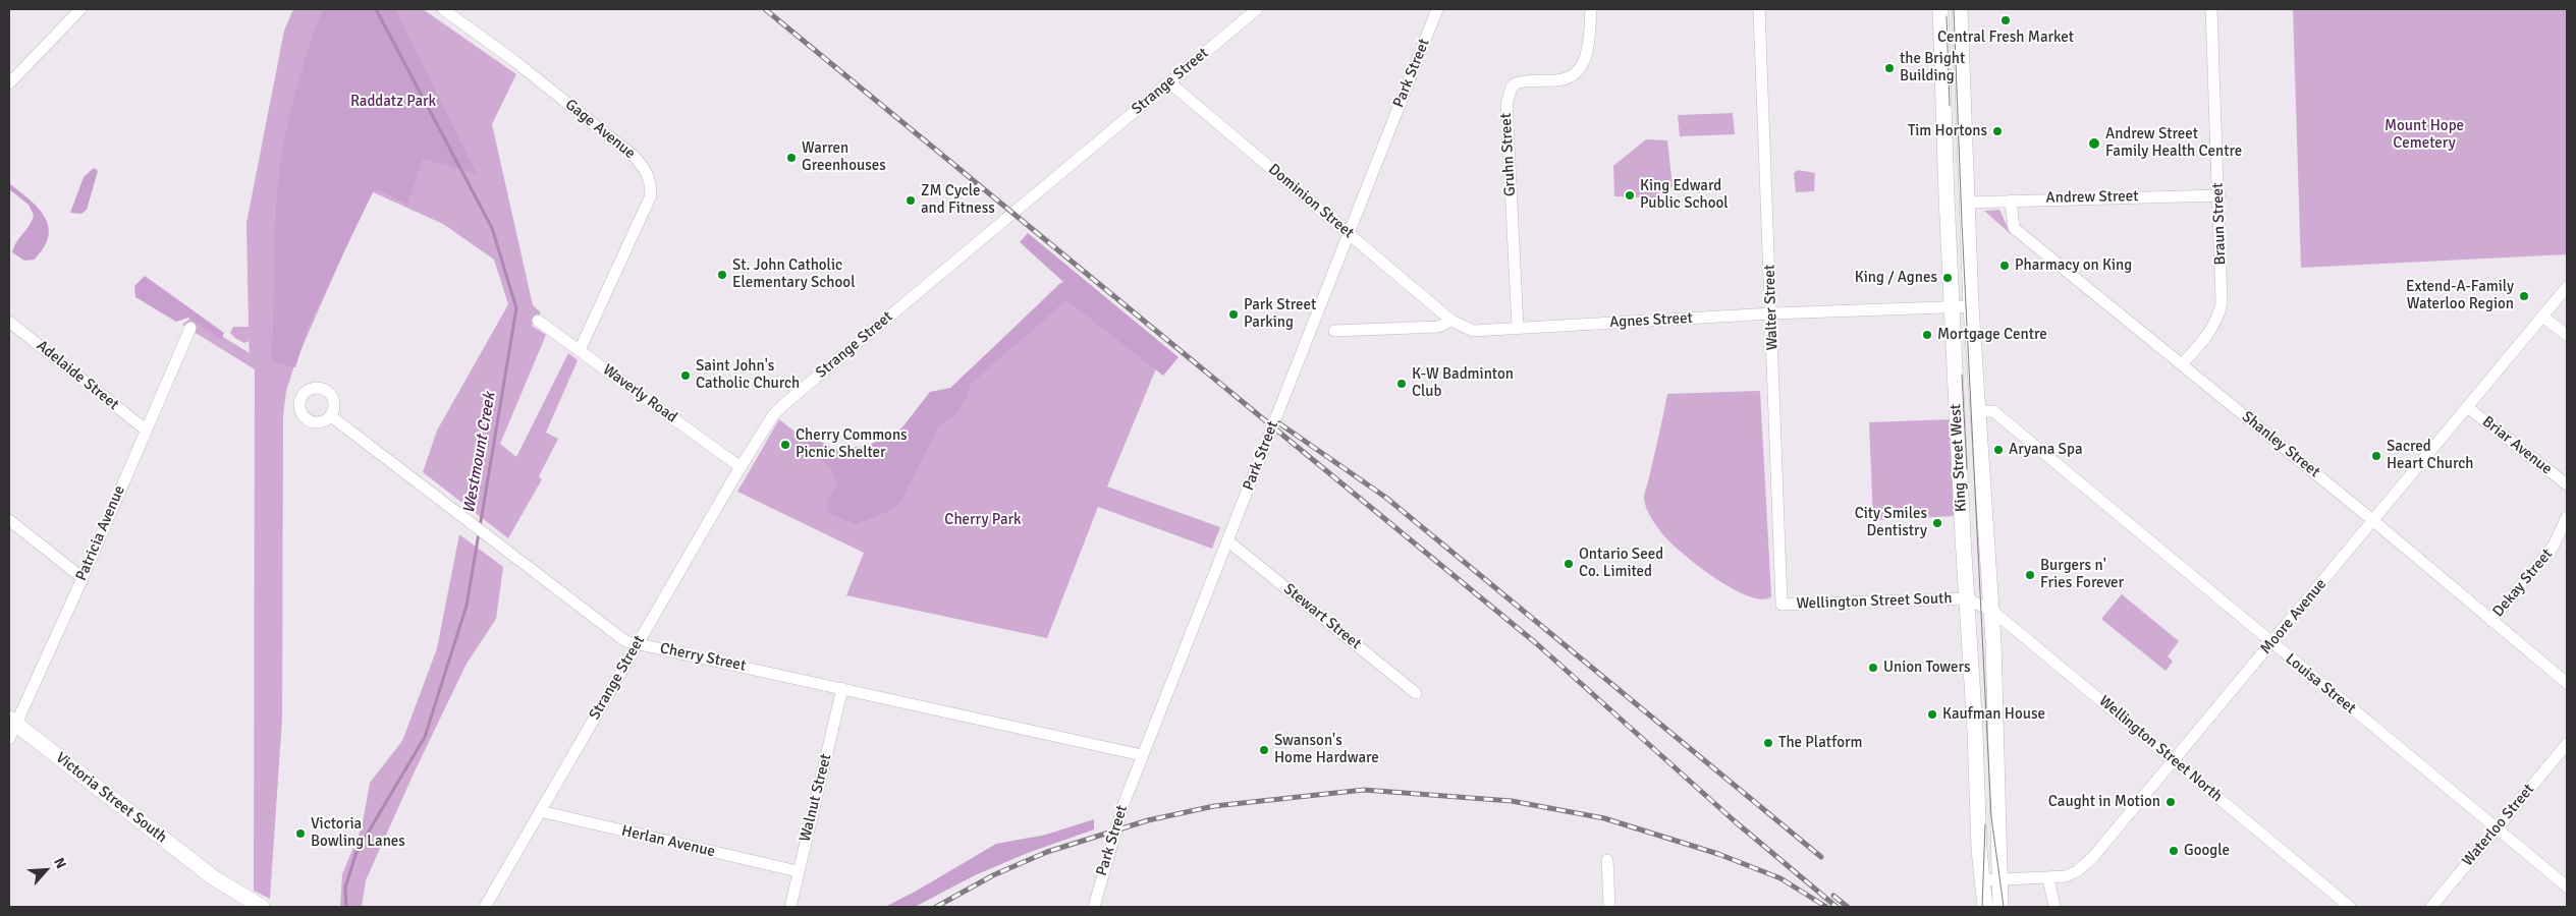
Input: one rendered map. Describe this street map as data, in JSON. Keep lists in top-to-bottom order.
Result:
{
  "streets": {
    "main road": ["King Street West", "Victoria Street South"],
    "street": [
      "Park Street",
      "Strange Street",
      "Gage Avenue",
      "Gruhn Street",
      "Andrew Street",
      "Dominion Street",
      "Braun Street",
      "Walter Street",
      "Agnes Street",
      "Adelaide Street",
      "Waverly Road",
      "Shanley Street",
      "Briar Avenue",
      "Patricia Avenue",
      "Dekay Street",
      "Wellington Street South",
      "Stewart Street",
      "Moore Avenue",
      "Cherry Street",
      "Louisa Street",
      "Wellington Street North",
      "Walnut Street",
      "Waterloo Street",
      "Herlan Avenue"
    ]
  },
  "crossings": [
    ["Park Street", "Dominion Street"],
    ["Park Street", "Stewart Street"],
    ["Park Street", "Cherry Street"],
    ["Strange Street", "Dominion Street"],
    ["Strange Street", "Waverly Road"],
    ["Strange Street", "Cherry Street"],
    ["Strange Street", "Herlan Avenue"],
    ["Gage Avenue", "Waverly Road"],
    ["Gruhn Street", "Agnes Street"],
    ["Andrew Street", "Braun Street"],
    ["Andrew Street", "Shanley Street"],
    ["Andrew Street", "King Street West"],
    ["Dominion Street", "Agnes Street"],
    ["Braun Street", "Shanley Street"],
    ["Walter Street", "Agnes Street"],
    ["Walter Street", "Wellington Street South"],
    ["Agnes Street", "King Street West"],
    ["Adelaide Street", "Patricia Avenue"],
    ["Shanley Street", "Dekay Street"],
    ["Shanley Street", "Moore Avenue"],
    ["Briar Avenue", "Moore Avenue"],
    ["King Street West", "Wellington Street South"],
    ["King Street West", "Moore Avenue"],
    ["King Street West", "Louisa Street"],
    ["King Street West", "Wellington Street North"],
    ["Patricia Avenue", "Victoria Street South"],
    ["Wellington Street South", "Wellington Street North"],
    ["Moore Avenue", "Louisa Street"],
    ["Moore Avenue", "Wellington Street North"],
    ["Cherry Street", "Walnut Street"],
    ["Louisa Street", "Waterloo Street"],
    ["Walnut Street", "Herlan Avenue"]
  ],
  "water": ["Westmount Creek"],
  "parks": ["Raddatz Park", "Mount Hope Cemetery", "Cherry Park"],
  "places": [
    "Central Fresh Market",
    "the Bright Building",
    "Tim Hortons",
    "Andrew Street Family Health Centre",
    "Warren Greenhouses",
    "King Edward Public School",
    "ZM Cycle and Fitness",
    "Pharmacy on King",
    "St. John Catholic Elementary School",
    "King / Agnes",
    "Extend-A-Family Waterloo Region",
    "Park Street Parking",
    "Mortgage Centre",
    "Saint John's Catholic Church",
    "K-W Badminton Club",
    "Cherry Commons Picnic Shelter",
    "Aryana Spa",
    "Sacred Heart Church",
    "City Smiles Dentistry",
    "Ontario Seed Co. Limited",
    "Burgers n' Fries Forever",
    "Union Towers",
    "Kaufman House",
    "The Platform",
    "Swanson's Home Hardware",
    "Caught in Motion",
    "Victoria Bowling Lanes",
    "Google"
  ],
  "north": "top right"
}
